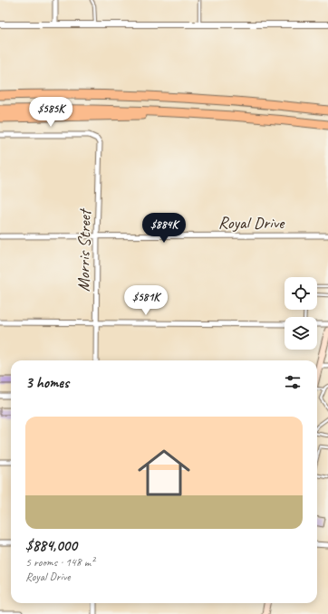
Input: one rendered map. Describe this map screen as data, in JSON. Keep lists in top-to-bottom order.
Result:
{
  "streets": {
    "street": ["Royal Drive", "Morris Street"]
  },
  "crossings": [
    ["Royal Drive", "Morris Street"]
  ],
  "page": {
    "price": ["$585K", "$884K", "$581K"],
    "heading": "3 homes",
    "list": [
      {
        "name": "$884,000",
        "note": "5 rooms · 148 m² · Royal Drive"
      }
    ]
  }
}
